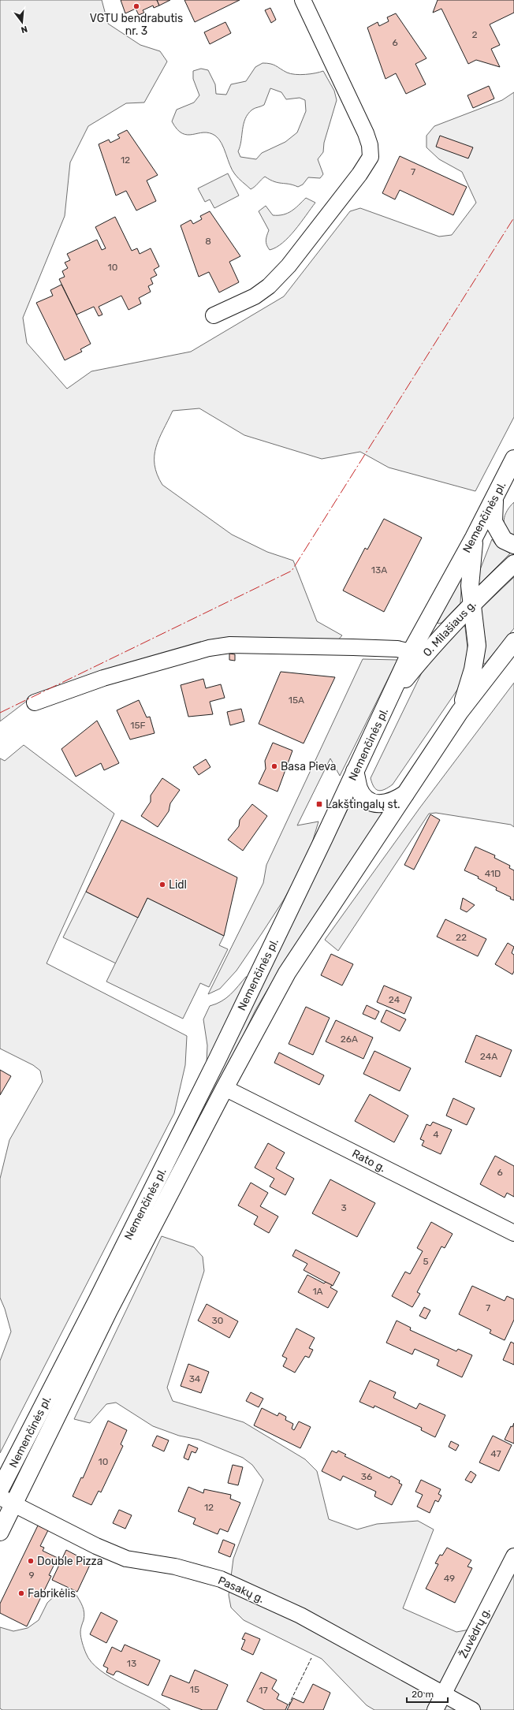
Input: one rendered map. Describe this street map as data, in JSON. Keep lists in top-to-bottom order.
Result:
{
  "streets": {
    "main road": ["Nemenčinės pl.", "O. Milašiaus g."],
    "street": ["Rato g.", "Pasakų g.", "Žuvėdrų g."]
  },
  "crossings": [
    ["Nemenčinės pl.", "O. Milašiaus g."],
    ["Nemenčinės pl.", "Rato g."],
    ["Nemenčinės pl.", "Pasakų g."],
    ["Pasakų g.", "Žuvėdrų g."]
  ],
  "places": {
    "other": [
      "VGTU bendrabutis nr. 3",
      "Basa Pieva",
      "Lidl",
      "Double Pizza",
      "Fabrikėlis"
    ],
    "transit": ["Lakštingalų st."]
  },
  "house_numbers": [
    "2",
    "6",
    "12",
    "7",
    "8",
    "10",
    "13A",
    "15A",
    "15F",
    "41D",
    "22",
    "24",
    "26A",
    "24A",
    "4",
    "6",
    "3",
    "5",
    "1A",
    "7",
    "30",
    "34",
    "47",
    "10",
    "36",
    "12",
    "9",
    "49",
    "13",
    "15",
    "17"
  ],
  "scale_bar": "20 m",
  "north": "bottom"
}
